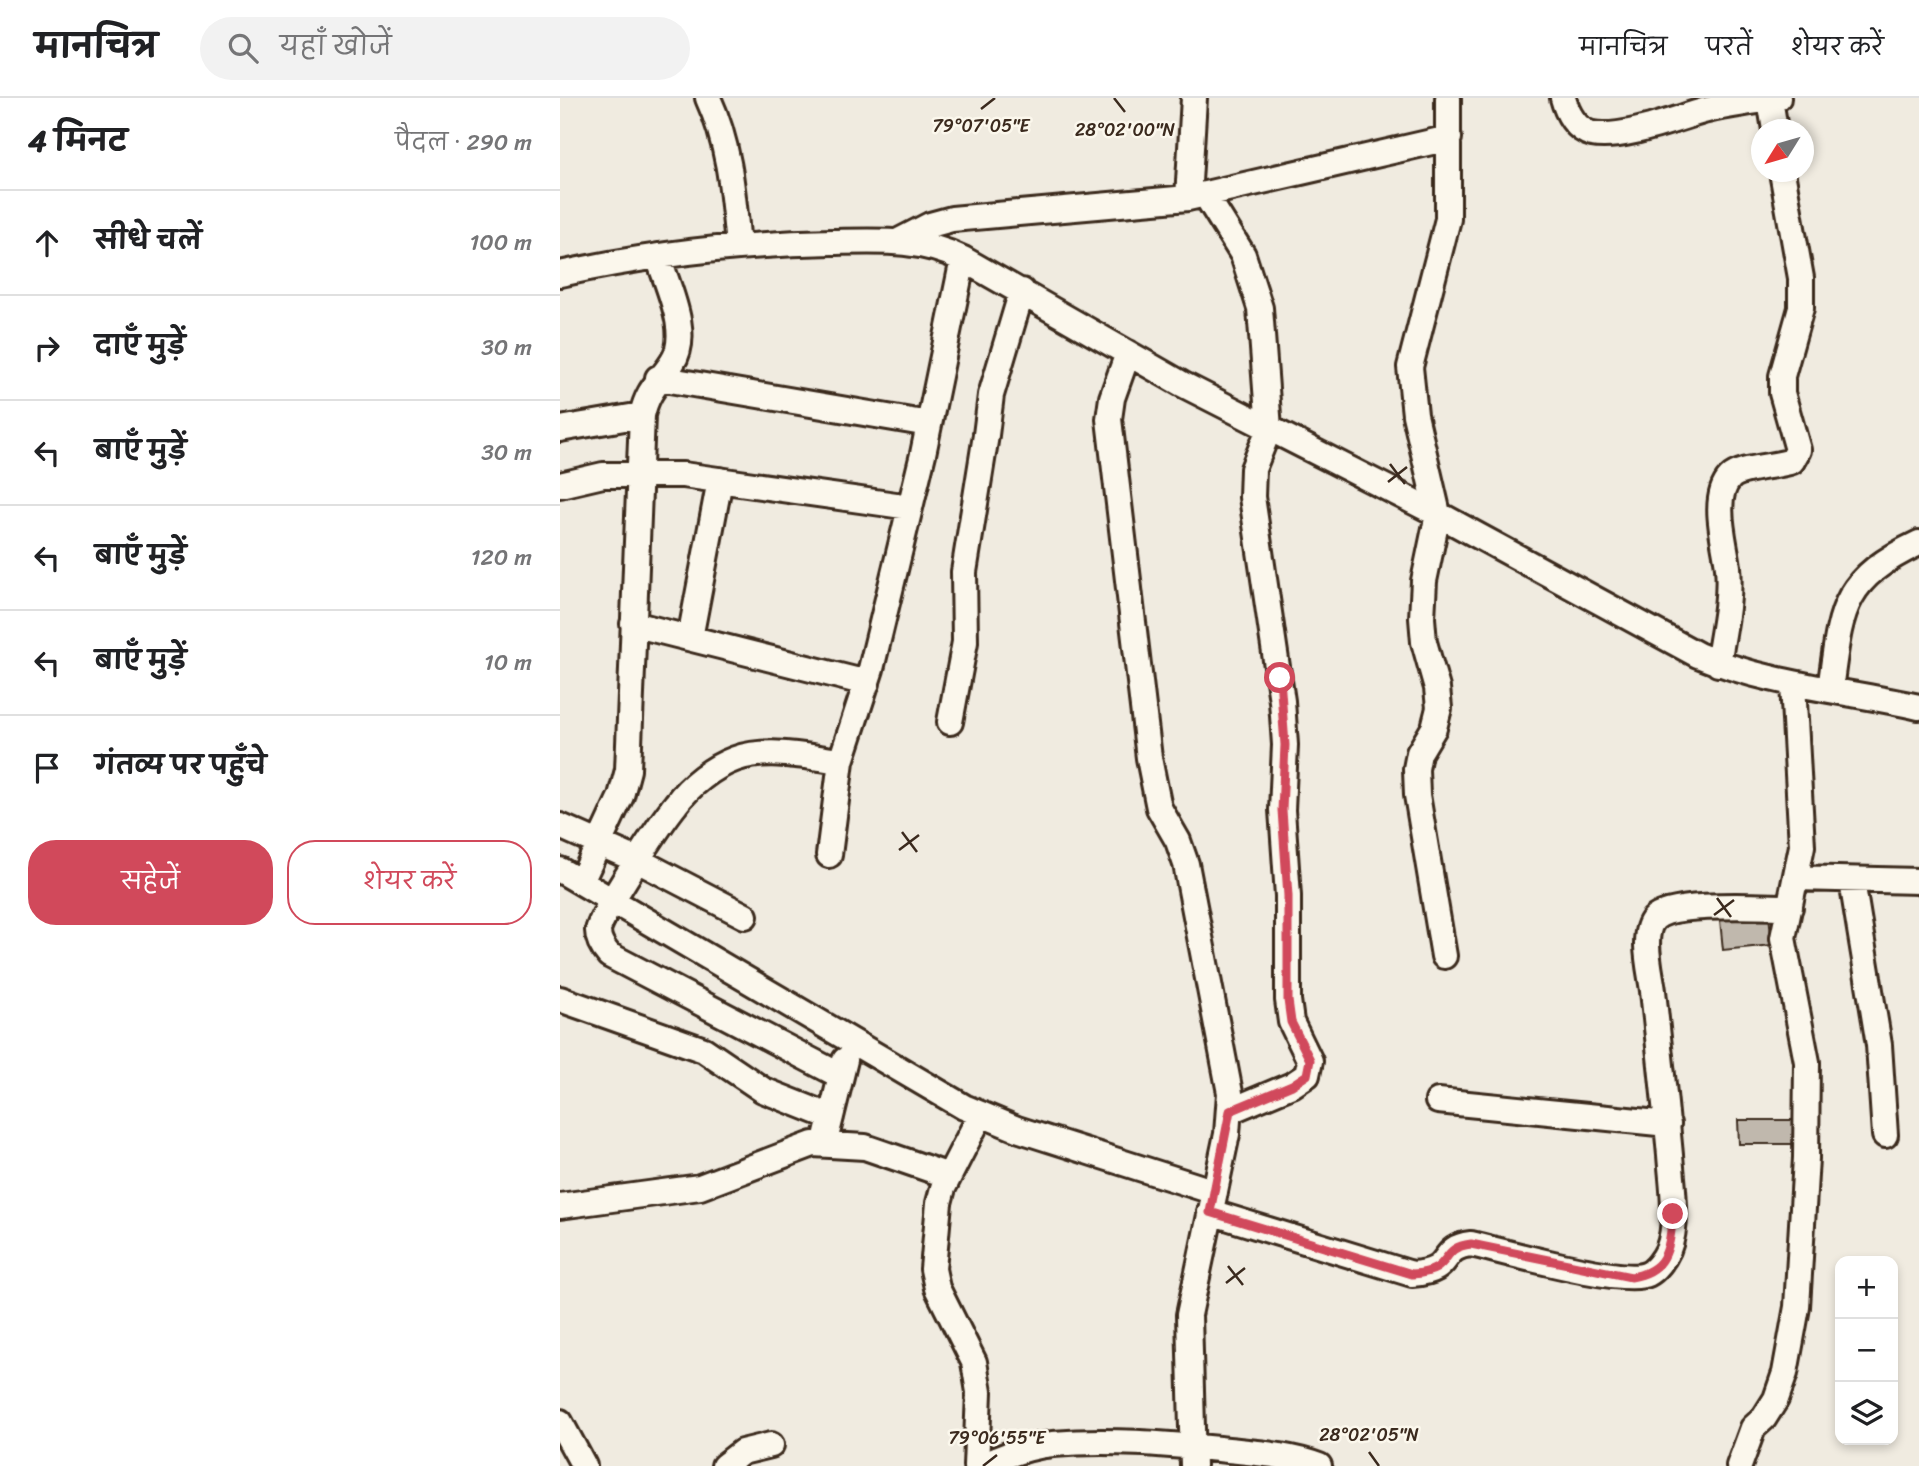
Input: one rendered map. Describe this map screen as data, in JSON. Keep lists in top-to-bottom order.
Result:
{
  "north": "bottom left",
  "page": {
    "header": "मानचित्र",
    "search": "यहाँ खोजें",
    "nav": ["मानचित्र", "परतें", "शेयर करें"],
    "heading": ["4 मिनट", "पैदल · 290 m"],
    "list": [
      ["सीधे चलें", "100 m"],
      ["दाएँ मुड़ें", "30 m"],
      ["बाएँ मुड़ें", "30 m"],
      ["बाएँ मुड़ें", "120 m"],
      ["बाएँ मुड़ें", "10 m"],
      "गंतव्य पर पहुँचे"
    ],
    "buttons": ["सहेजें", "शेयर करें"],
    "map_buttons": ["+", "−"]
  },
  "coordinates": [
    "79°07'05\"E",
    "28°02'00\"N",
    "28°02'05\"N",
    "79°06'55\"E"
  ]
}
